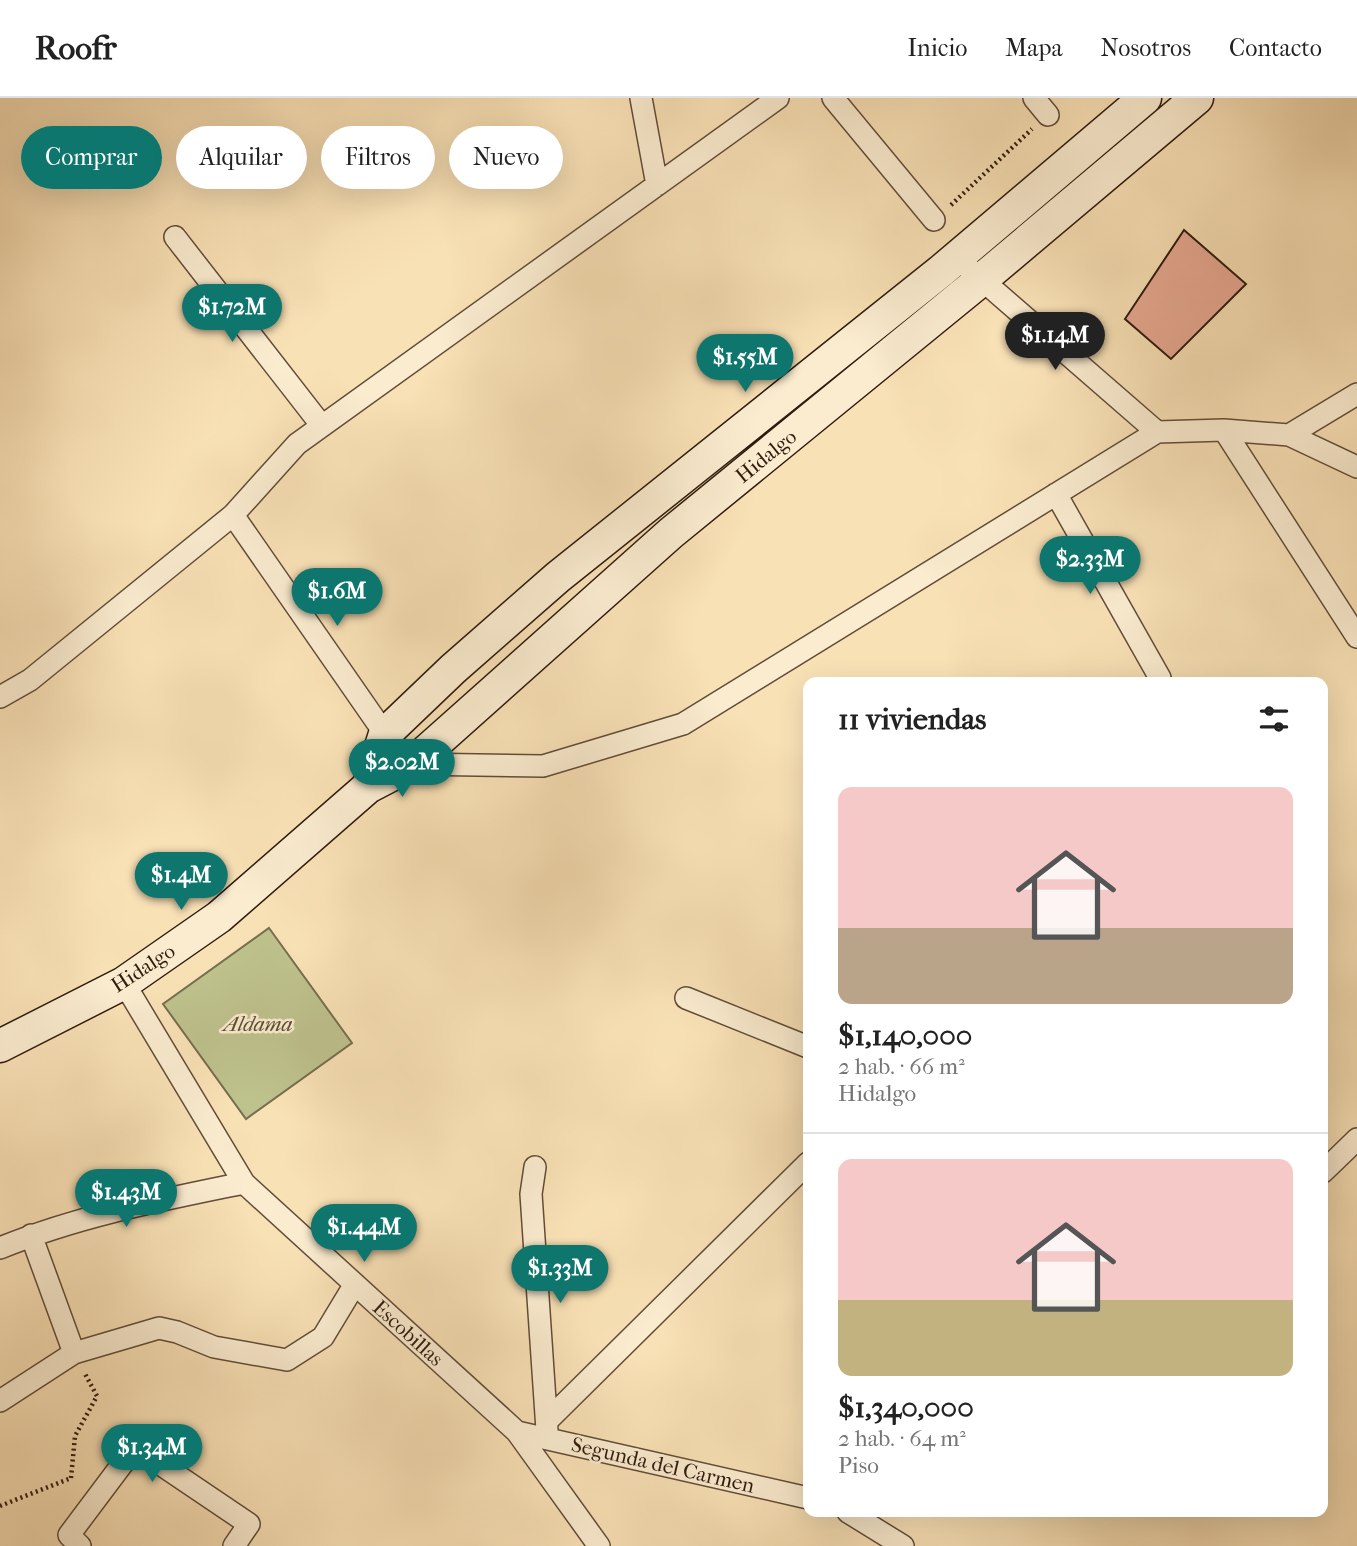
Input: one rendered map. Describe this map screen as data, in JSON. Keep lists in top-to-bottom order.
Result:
{
  "streets": {
    "main road": ["Hidalgo"],
    "street": ["Escobillas", "Segunda del Carmen"]
  },
  "crossings": [
    ["Hidalgo", "Escobillas"],
    ["Escobillas", "Segunda del Carmen"]
  ],
  "parks": ["Aldama"],
  "page": {
    "header": "Roofr",
    "nav": [
      "Inicio",
      "Mapa",
      "Nosotros",
      "Contacto"
    ],
    "chip": [
      "Comprar",
      "Alquilar",
      "Filtros",
      "Nuevo"
    ],
    "price": [
      "$1.72M",
      "$1.14M",
      "$1.55M",
      "$2.33M",
      "$1.6M",
      "$2.02M",
      "$1.4M",
      "$1.43M",
      "$1.44M",
      "$1.33M",
      "$1.34M"
    ],
    "heading": "11 viviendas",
    "list": [
      {
        "name": "$1,140,000",
        "note": "2 hab. · 66 m² · Hidalgo"
      },
      {
        "name": "$1,340,000",
        "note": "2 hab. · 64 m² · Piso"
      }
    ]
  }
}
